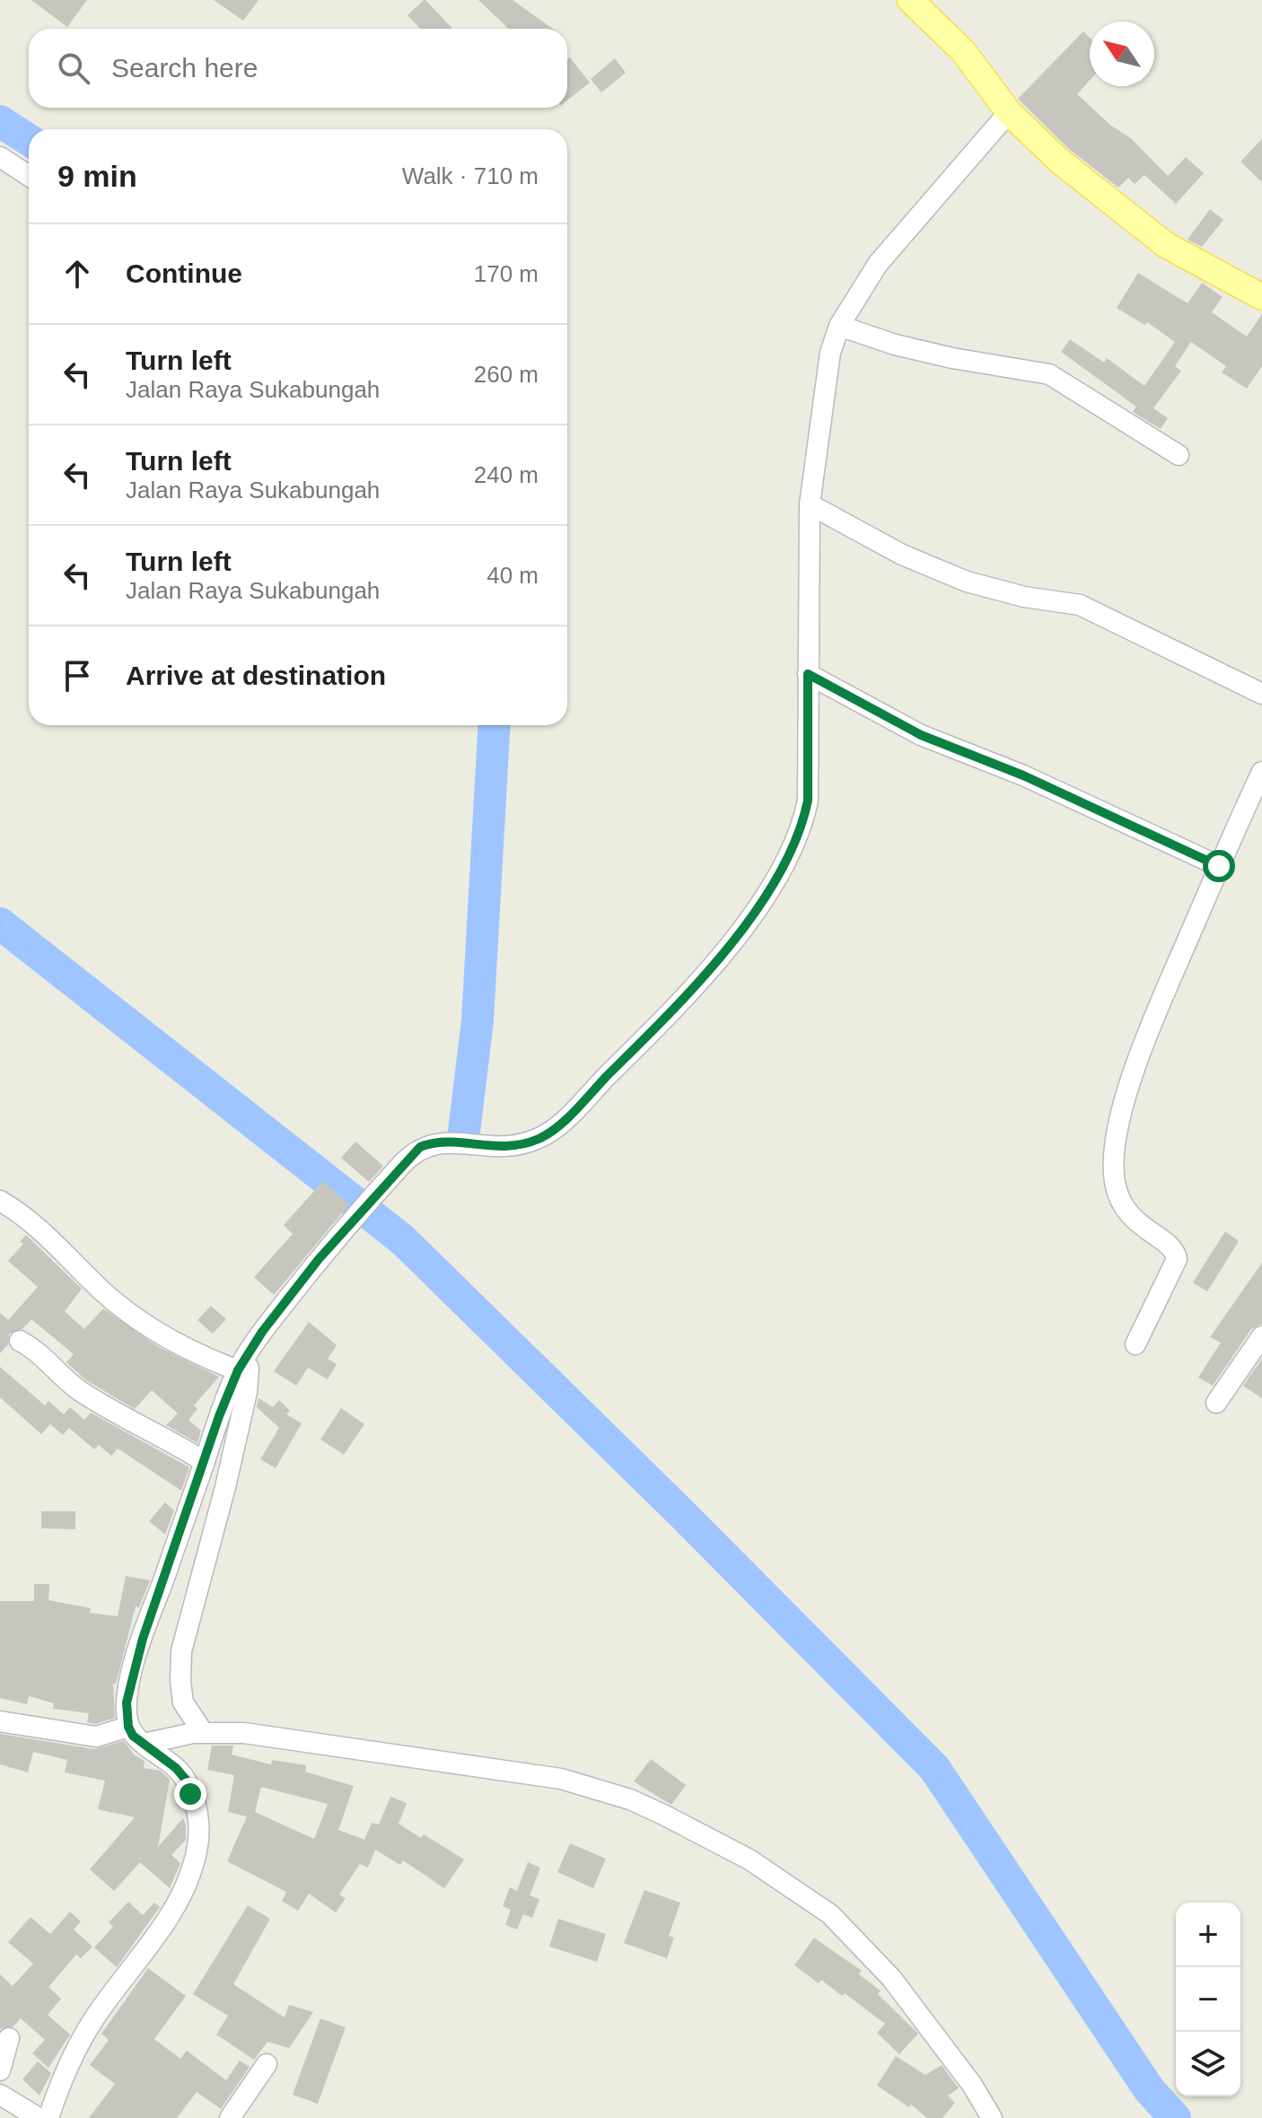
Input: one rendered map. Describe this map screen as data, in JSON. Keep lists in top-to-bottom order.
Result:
{
  "north": "top left",
  "page": {
    "search": "Search here",
    "heading": ["9 min", "Walk · 710 m"],
    "list": [
      ["Continue", "170 m"],
      ["Turn left", "Jalan Raya Sukabungah", "260 m"],
      ["Turn left", "Jalan Raya Sukabungah", "240 m"],
      ["Turn left", "Jalan Raya Sukabungah", "40 m"],
      "Arrive at destination"
    ],
    "map_buttons": ["+", "−"]
  }
}
